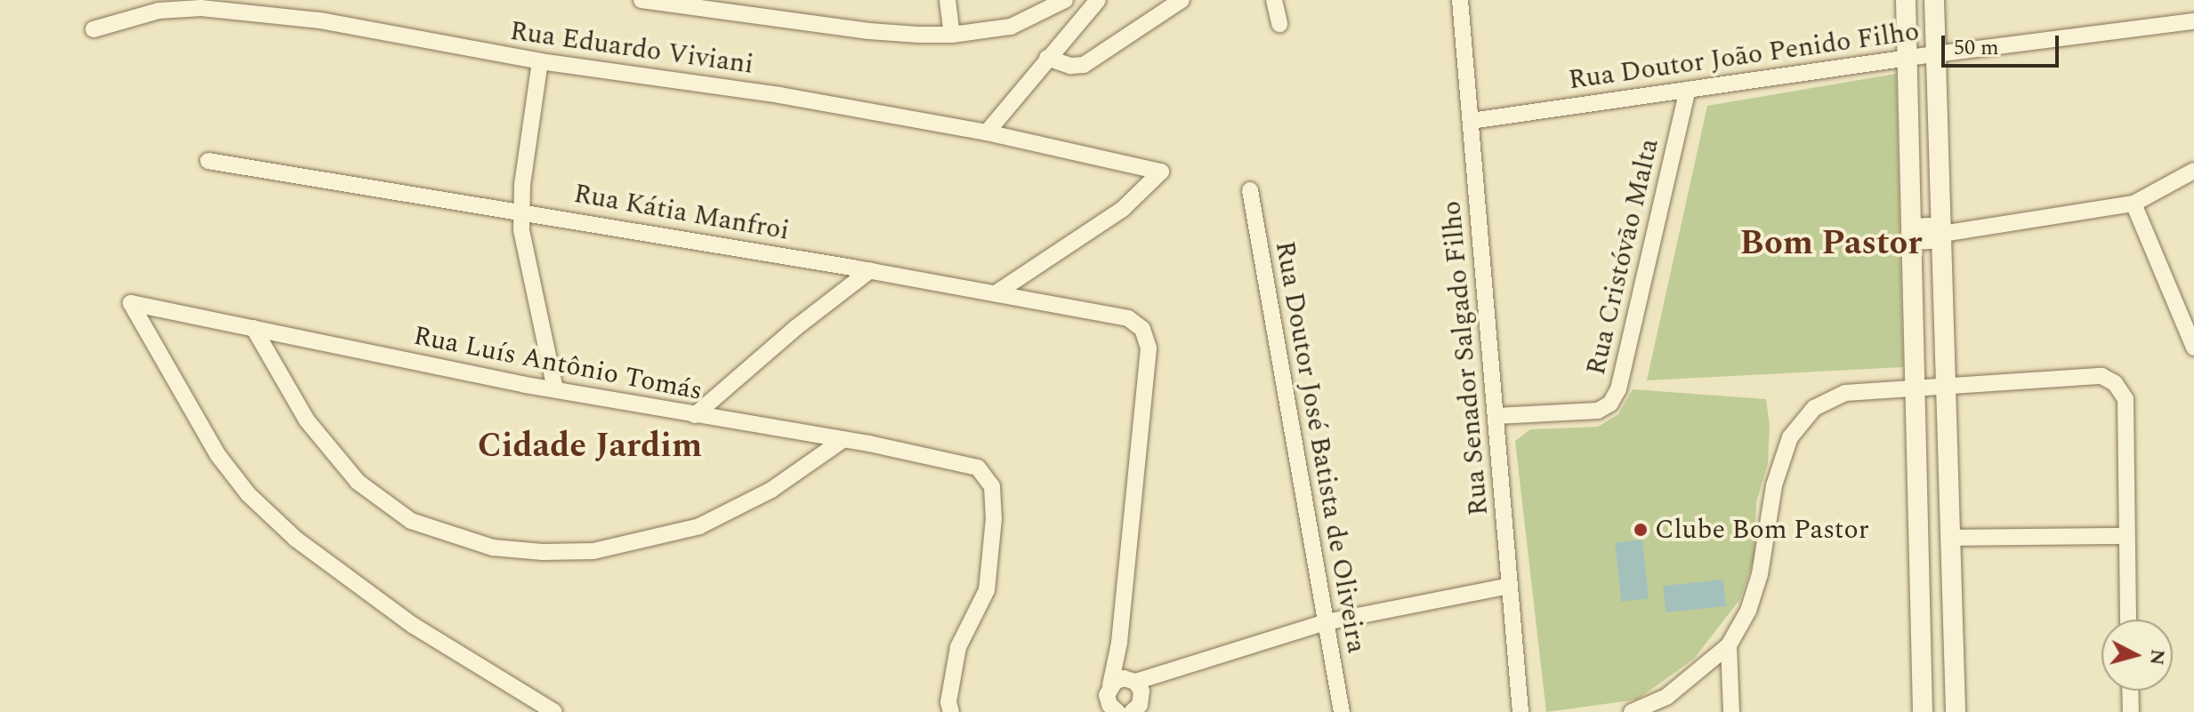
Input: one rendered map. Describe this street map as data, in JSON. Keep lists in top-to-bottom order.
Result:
{
  "streets": {
    "street": [
      "Rua Eduardo Viviani",
      "Rua Doutor João Penido Filho",
      "Rua Kátia Manfroi",
      "Rua Cristóvão Malta",
      "Rua Senador Salgado Filho",
      "Rua Luís Antônio Tomás",
      "Rua Doutor José Batista de Oliveira"
    ]
  },
  "crossings": [
    ["Rua Eduardo Viviani", "Rua Kátia Manfroi"],
    ["Rua Doutor João Penido Filho", "Rua Cristóvão Malta"],
    ["Rua Doutor João Penido Filho", "Rua Senador Salgado Filho"],
    ["Rua Cristóvão Malta", "Rua Senador Salgado Filho"]
  ],
  "districts": ["Bom Pastor", "Cidade Jardim"],
  "places": ["Clube Bom Pastor"],
  "scale_bar": "50 m",
  "north": "right"
}
